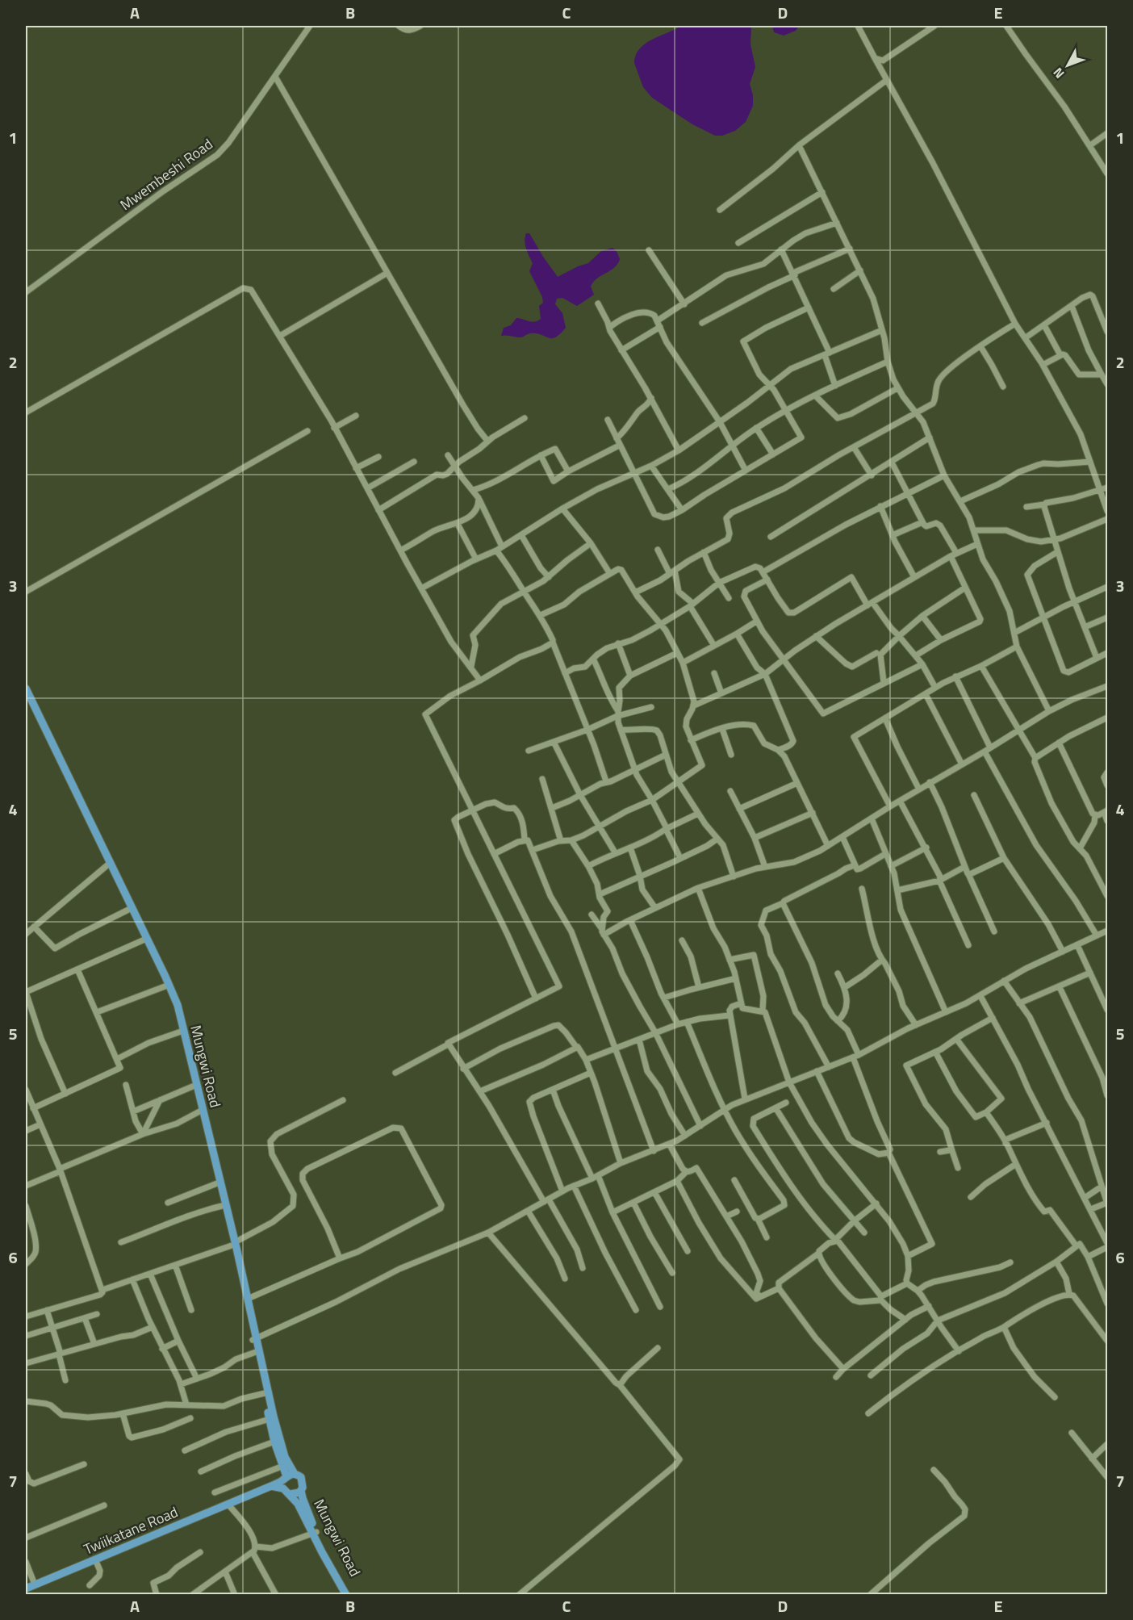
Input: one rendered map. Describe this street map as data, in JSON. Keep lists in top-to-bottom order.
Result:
{
  "streets": {
    "main road": ["Mungwi Road", "Twiikatane Road"],
    "street": ["Mwembeshi Road"]
  },
  "crossings": [
    ["Mungwi Road", "Twiikatane Road"]
  ],
  "north": "bottom left",
  "grid": {
    "columns": [
      "A",
      "B",
      "C",
      "D",
      "E"
    ],
    "rows": [
      "1",
      "2",
      "3",
      "4",
      "5",
      "6",
      "7"
    ]
  }
}
